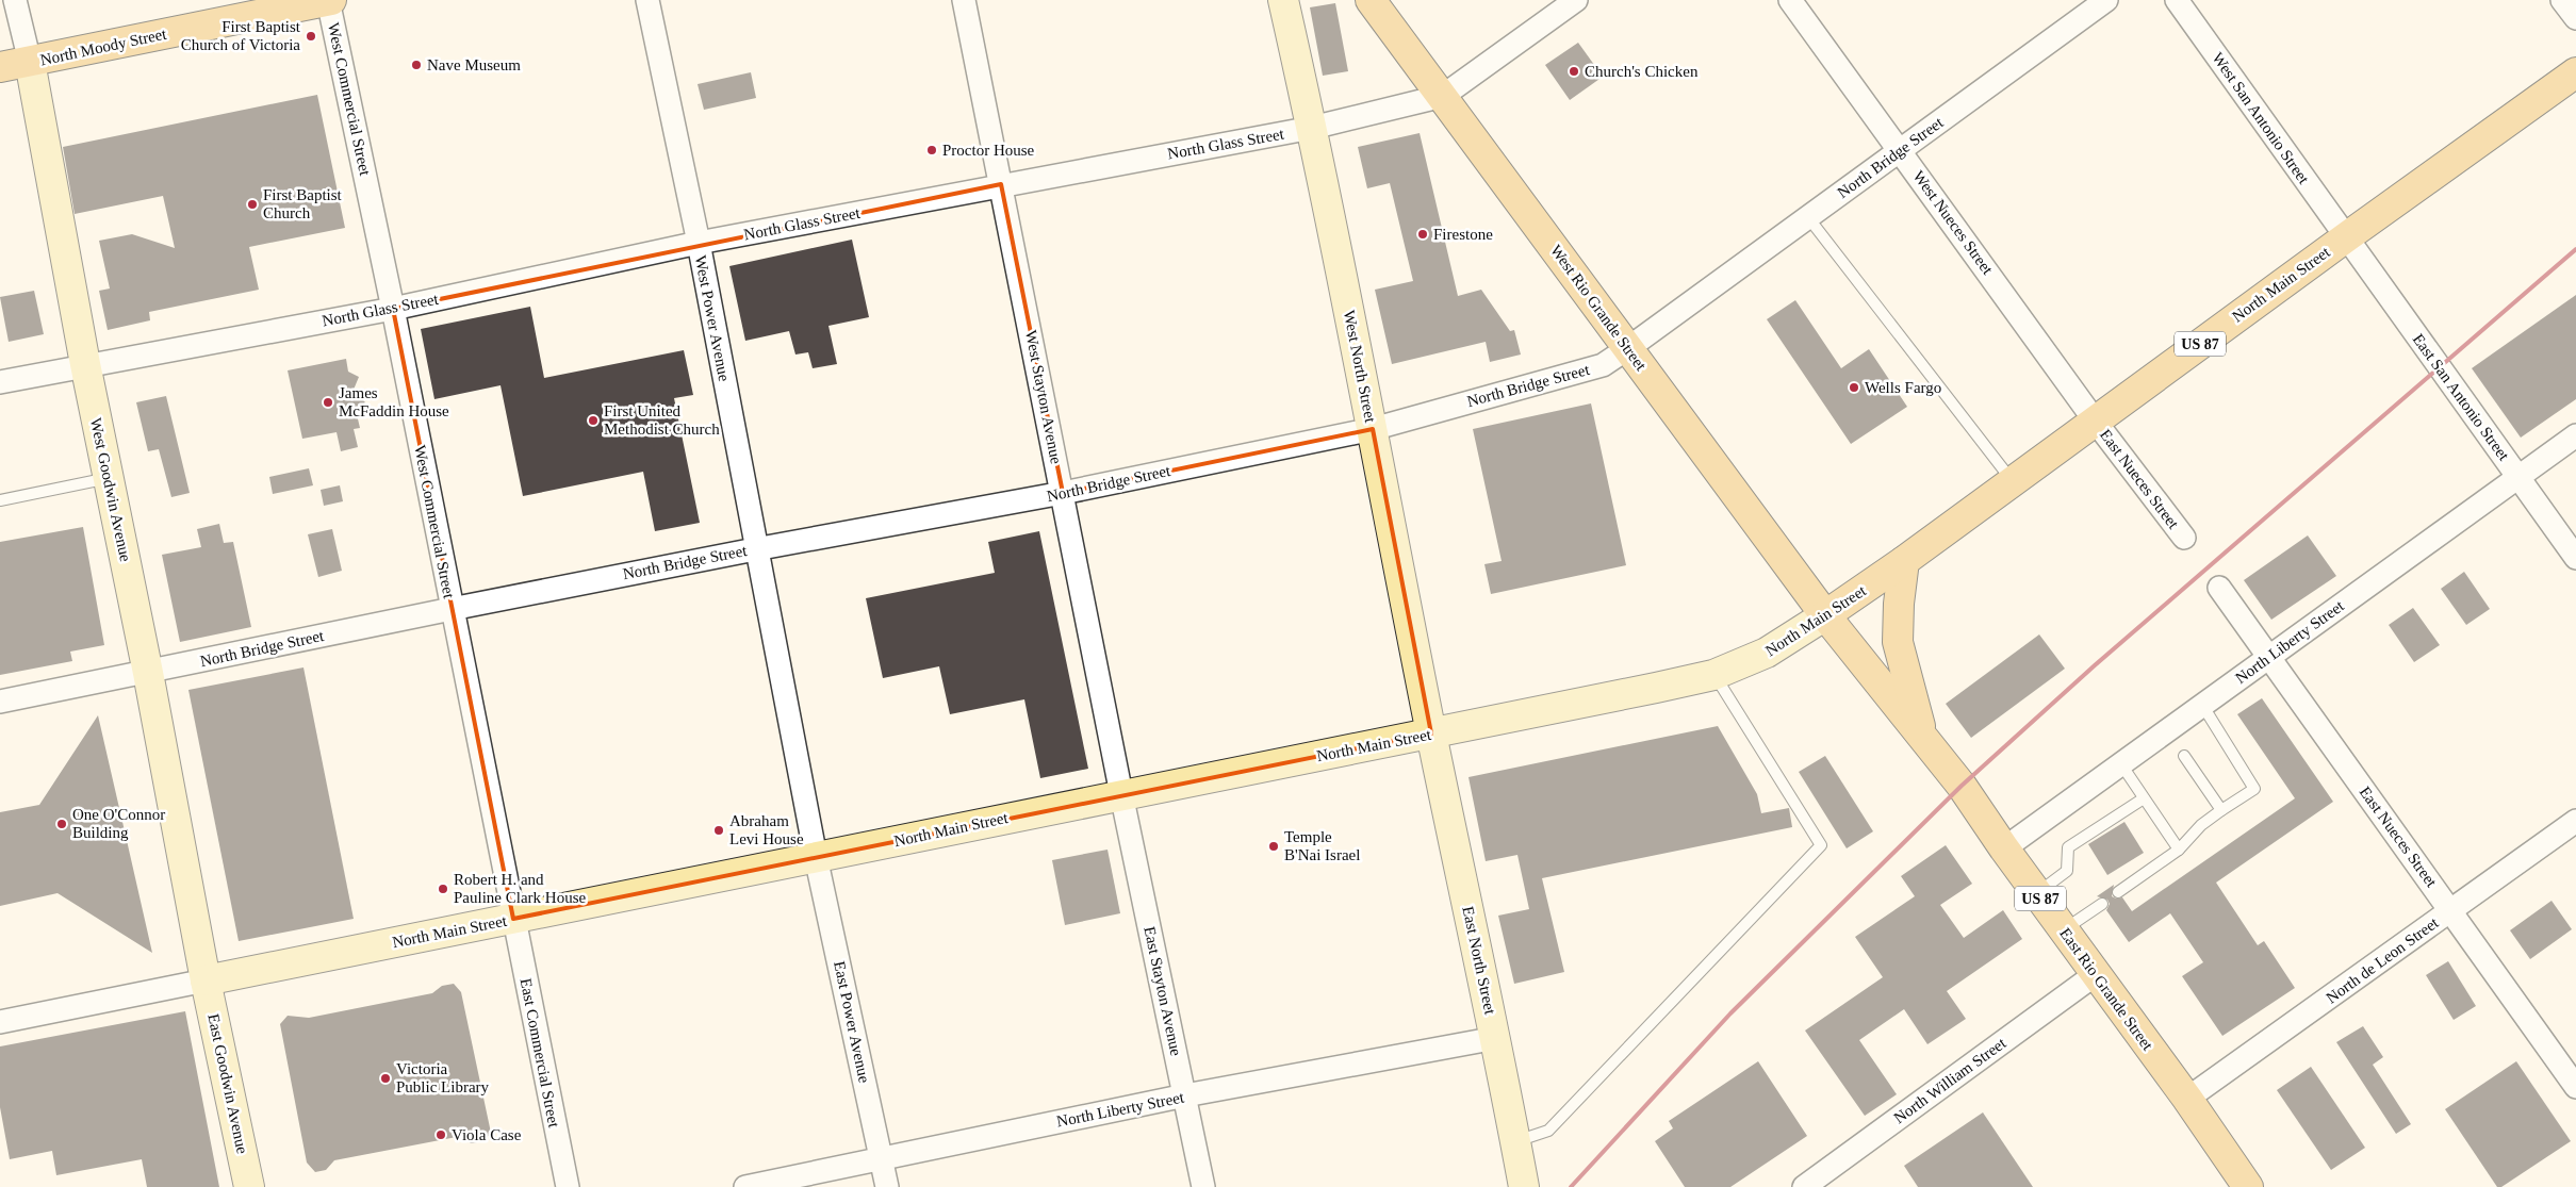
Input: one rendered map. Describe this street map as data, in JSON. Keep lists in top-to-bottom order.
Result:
{
  "streets": {
    "main road": [
      "North Moody Street",
      "North Main Street",
      "West Rio Grande Street",
      "US 87",
      "East Rio Grande Street"
    ],
    "street": [
      "West Commercial Street",
      "West San Antonio Street",
      "North Glass Street",
      "North Bridge Street",
      "West Nueces Street",
      "West Power Avenue",
      "West North Street",
      "West Stayton Avenue",
      "East San Antonio Street",
      "East Nueces Street",
      "West Goodwin Avenue",
      "North Liberty Street",
      "East North Street",
      "North de Leon Street",
      "East Stayton Avenue",
      "East Power Avenue",
      "East Commercial Street",
      "North William Street",
      "East Goodwin Avenue"
    ]
  },
  "crossings": [
    ["North Moody Street", "West Commercial Street"],
    ["North Moody Street", "West Goodwin Avenue"],
    ["West Commercial Street", "North Glass Street"],
    ["West Commercial Street", "North Bridge Street"],
    ["West Commercial Street", "North Main Street"],
    ["West Commercial Street", "East Commercial Street"],
    ["West San Antonio Street", "North Main Street"],
    ["West San Antonio Street", "East San Antonio Street"],
    ["North Glass Street", "West Rio Grande Street"],
    ["North Glass Street", "West Power Avenue"],
    ["North Glass Street", "West North Street"],
    ["North Glass Street", "West Stayton Avenue"],
    ["North Glass Street", "West Goodwin Avenue"],
    ["North Bridge Street", "West Nueces Street"],
    ["North Bridge Street", "West Rio Grande Street"],
    ["North Bridge Street", "West Power Avenue"],
    ["North Bridge Street", "West North Street"],
    ["North Bridge Street", "West Stayton Avenue"],
    ["North Bridge Street", "West Goodwin Avenue"],
    ["West Nueces Street", "North Main Street"],
    ["West Nueces Street", "East Nueces Street"],
    ["North Main Street", "West Rio Grande Street"],
    ["North Main Street", "West Power Avenue"],
    ["North Main Street", "West North Street"],
    ["North Main Street", "West Stayton Avenue"],
    ["North Main Street", "East San Antonio Street"],
    ["North Main Street", "East Nueces Street"],
    ["North Main Street", "West Goodwin Avenue"],
    ["North Main Street", "East North Street"],
    ["North Main Street", "East Rio Grande Street"],
    ["North Main Street", "East Stayton Avenue"],
    ["North Main Street", "East Power Avenue"],
    ["North Main Street", "East Commercial Street"],
    ["North Main Street", "East Goodwin Avenue"],
    ["West Rio Grande Street", "East Rio Grande Street"],
    ["West Power Avenue", "East Power Avenue"],
    ["West North Street", "East North Street"],
    ["West Stayton Avenue", "East Stayton Avenue"],
    ["East San Antonio Street", "North Liberty Street"],
    ["East Nueces Street", "North Liberty Street"],
    ["East Nueces Street", "North de Leon Street"],
    ["West Goodwin Avenue", "East Goodwin Avenue"],
    ["North Liberty Street", "East North Street"],
    ["North Liberty Street", "East Rio Grande Street"],
    ["North Liberty Street", "East Stayton Avenue"],
    ["North Liberty Street", "East Power Avenue"],
    ["North de Leon Street", "East Rio Grande Street"],
    ["East Rio Grande Street", "North William Street"]
  ],
  "places": [
    "First Baptist Church of Victoria",
    "Nave Museum",
    "Church's Chicken",
    "Proctor House",
    "First Baptist Church",
    "Firestone",
    "Wells Fargo",
    "James McFaddin House",
    "First United Methodist Church",
    "One O'Connor Building",
    "Abraham Levi House",
    "Temple B'Nai Israel",
    "Robert H. and Pauline Clark House",
    "Victoria Public Library",
    "Viola Case"
  ]
}
